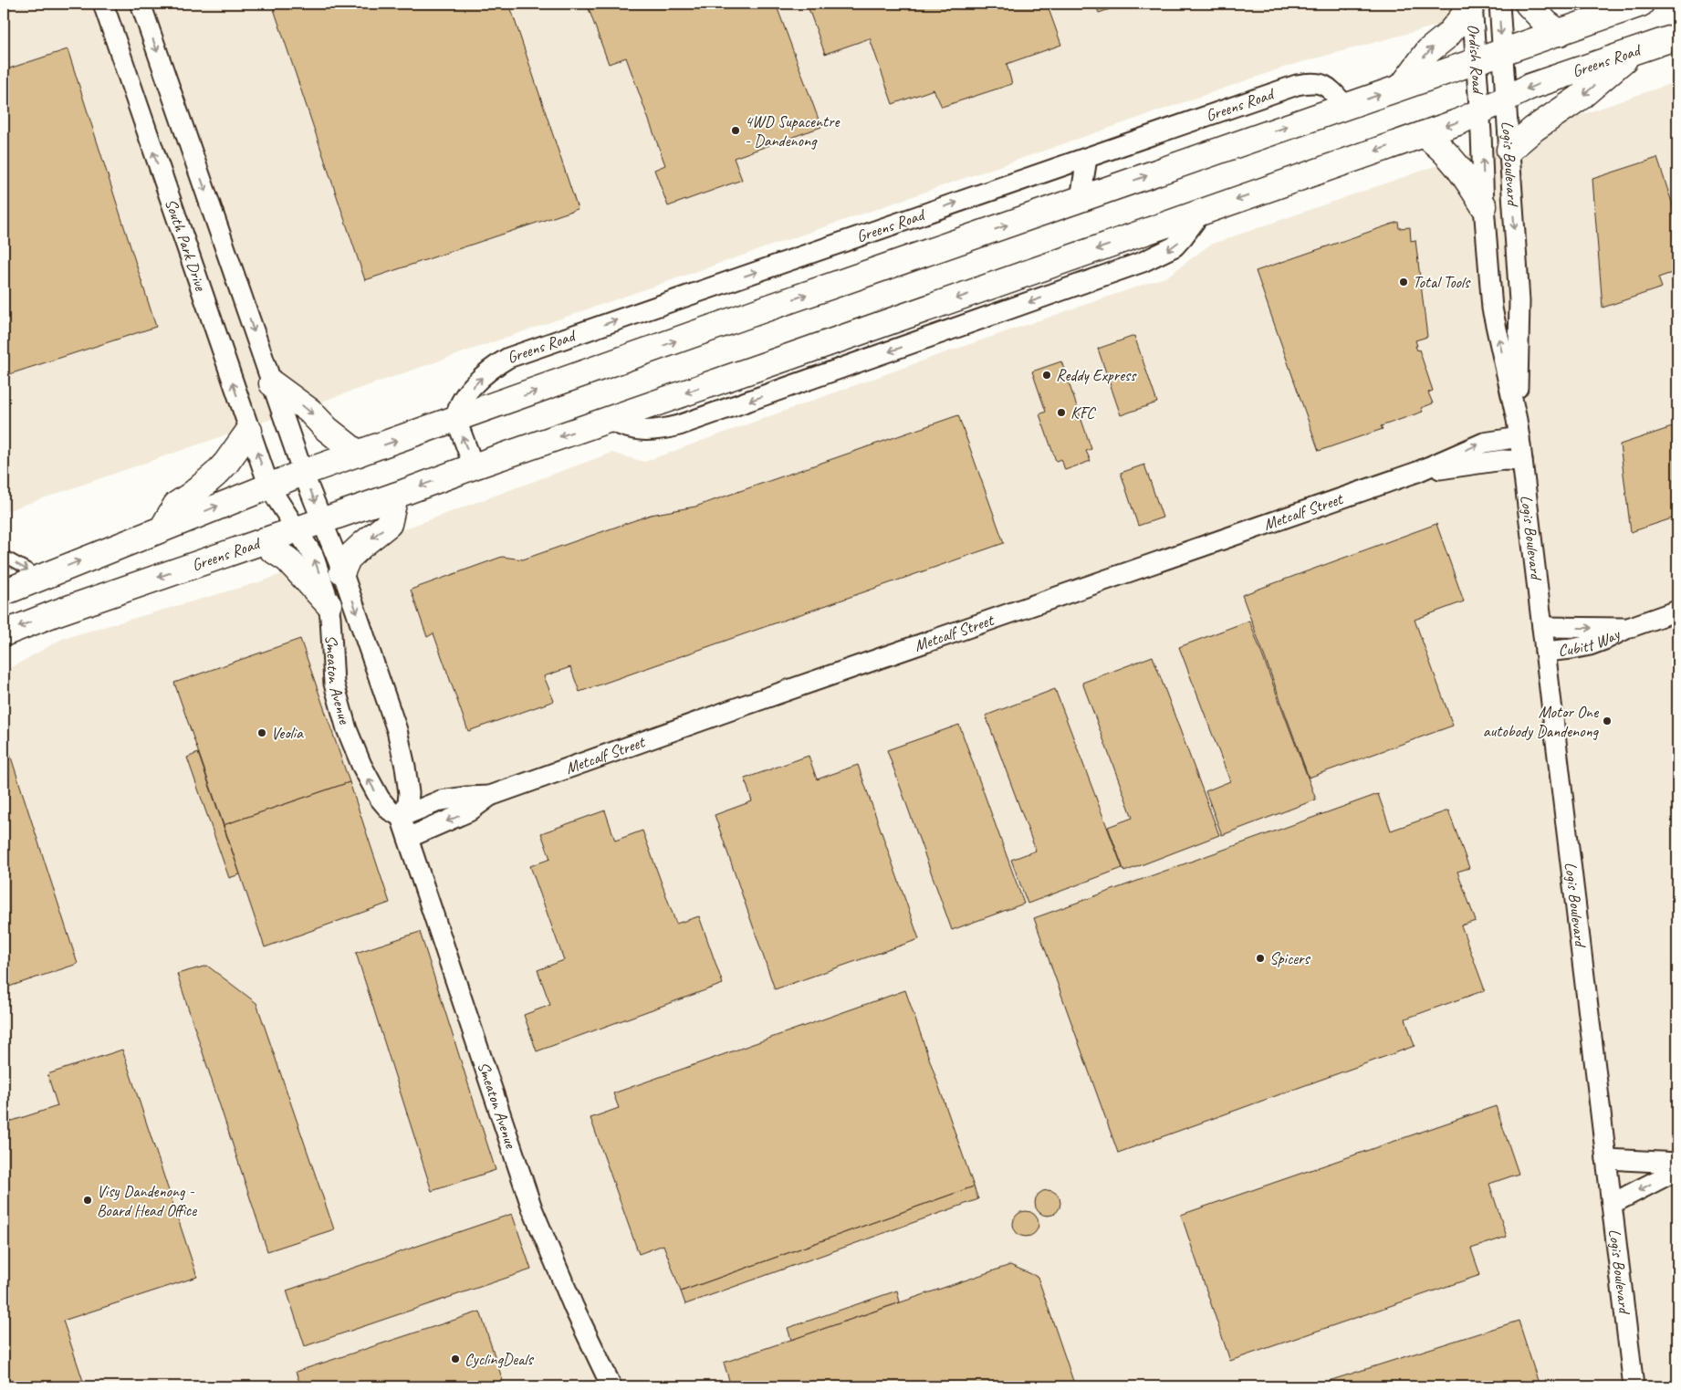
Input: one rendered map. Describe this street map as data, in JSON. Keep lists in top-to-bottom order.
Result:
{
  "streets": {
    "main road": ["Greens Road"],
    "street": [
      "Ordish Road",
      "Logis Boulevard",
      "South Park Drive",
      "Metcalf Street",
      "Cubitt Way",
      "Smeaton Avenue"
    ]
  },
  "crossings": [
    ["Ordish Road", "Greens Road"],
    ["Ordish Road", "Logis Boulevard"],
    ["Greens Road", "Logis Boulevard"],
    ["Greens Road", "South Park Drive"],
    ["Greens Road", "Smeaton Avenue"],
    ["Logis Boulevard", "Metcalf Street"],
    ["Logis Boulevard", "Cubitt Way"],
    ["South Park Drive", "Smeaton Avenue"],
    ["Metcalf Street", "Smeaton Avenue"]
  ],
  "places": [
    "4WD Supacentre - Dandenong",
    "Total Tools",
    "Reddy Express",
    "KFC",
    "Motor One autobody Dandenong",
    "Veolia",
    "Spicers",
    "Visy Dandenong - Board Head Office",
    "CyclingDeals"
  ]
}
